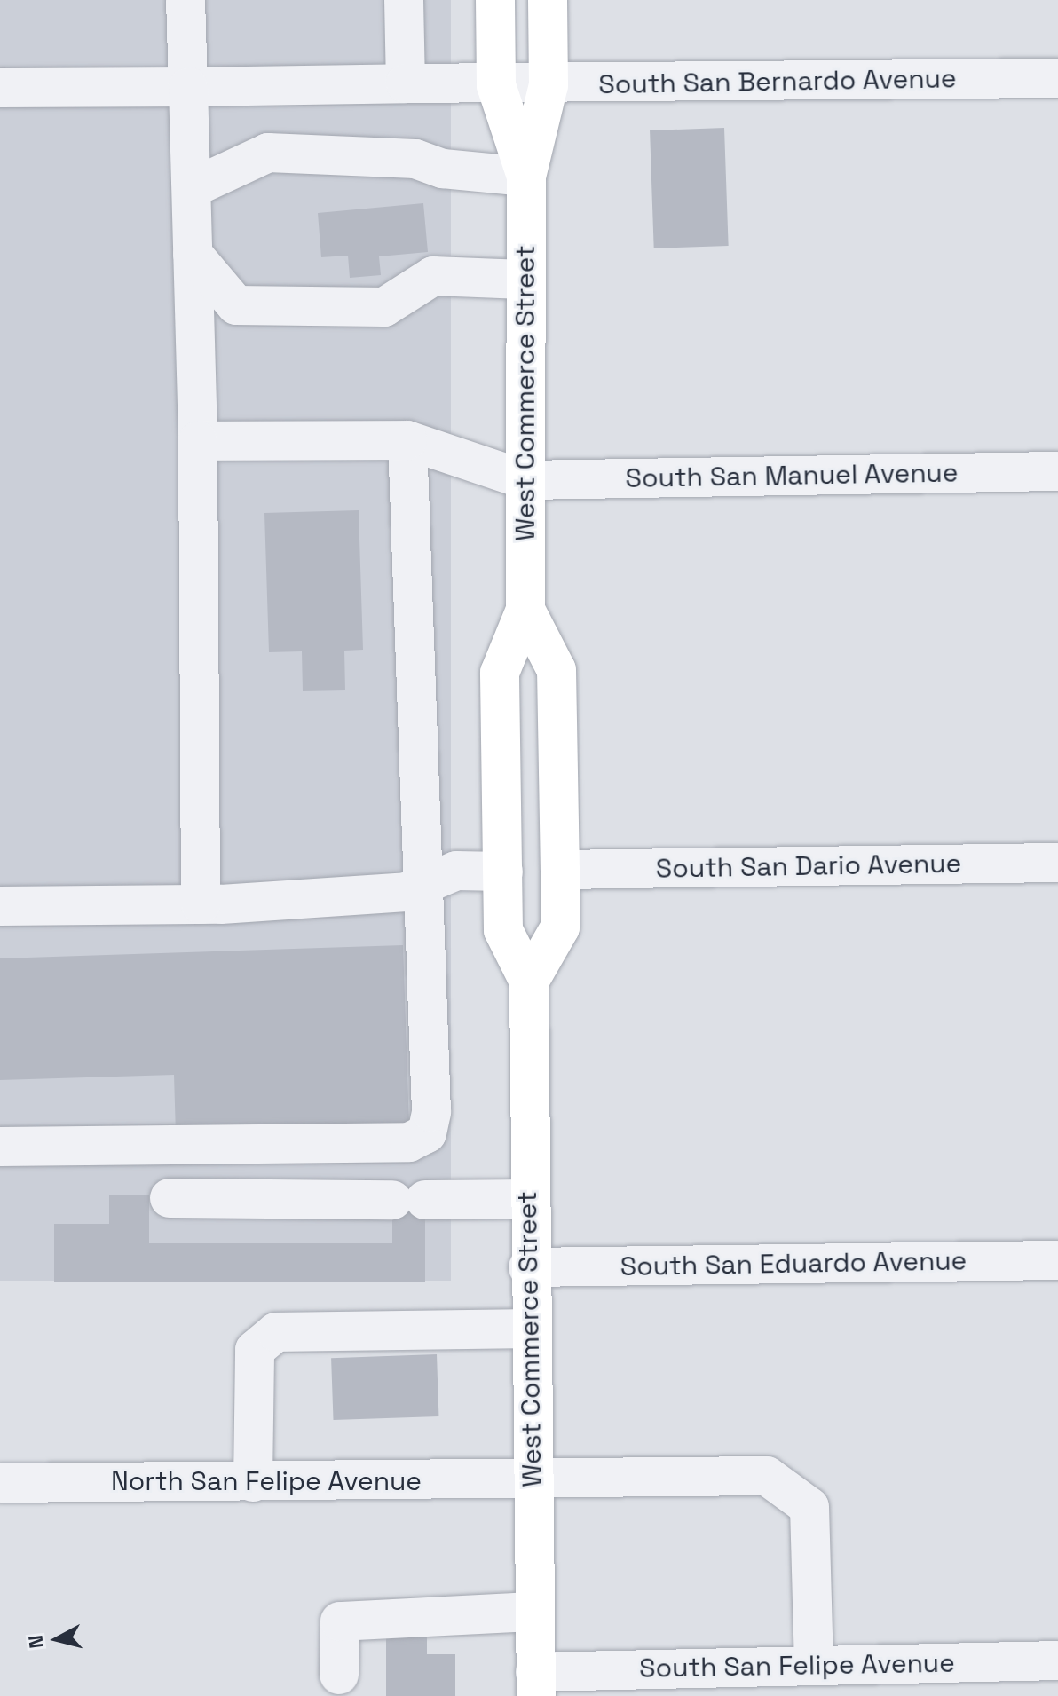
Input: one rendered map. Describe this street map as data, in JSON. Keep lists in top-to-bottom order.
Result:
{
  "streets": {
    "main road": ["West Commerce Street"],
    "street": [
      "South San Bernardo Avenue",
      "South San Manuel Avenue",
      "South San Dario Avenue",
      "South San Eduardo Avenue",
      "North San Felipe Avenue",
      "South San Felipe Avenue"
    ]
  },
  "crossings": [
    ["South San Bernardo Avenue", "West Commerce Street"],
    ["West Commerce Street", "South San Manuel Avenue"],
    ["West Commerce Street", "South San Dario Avenue"],
    ["West Commerce Street", "South San Eduardo Avenue"],
    ["West Commerce Street", "North San Felipe Avenue"],
    ["West Commerce Street", "South San Felipe Avenue"],
    ["North San Felipe Avenue", "South San Felipe Avenue"]
  ],
  "north": "left"
}
